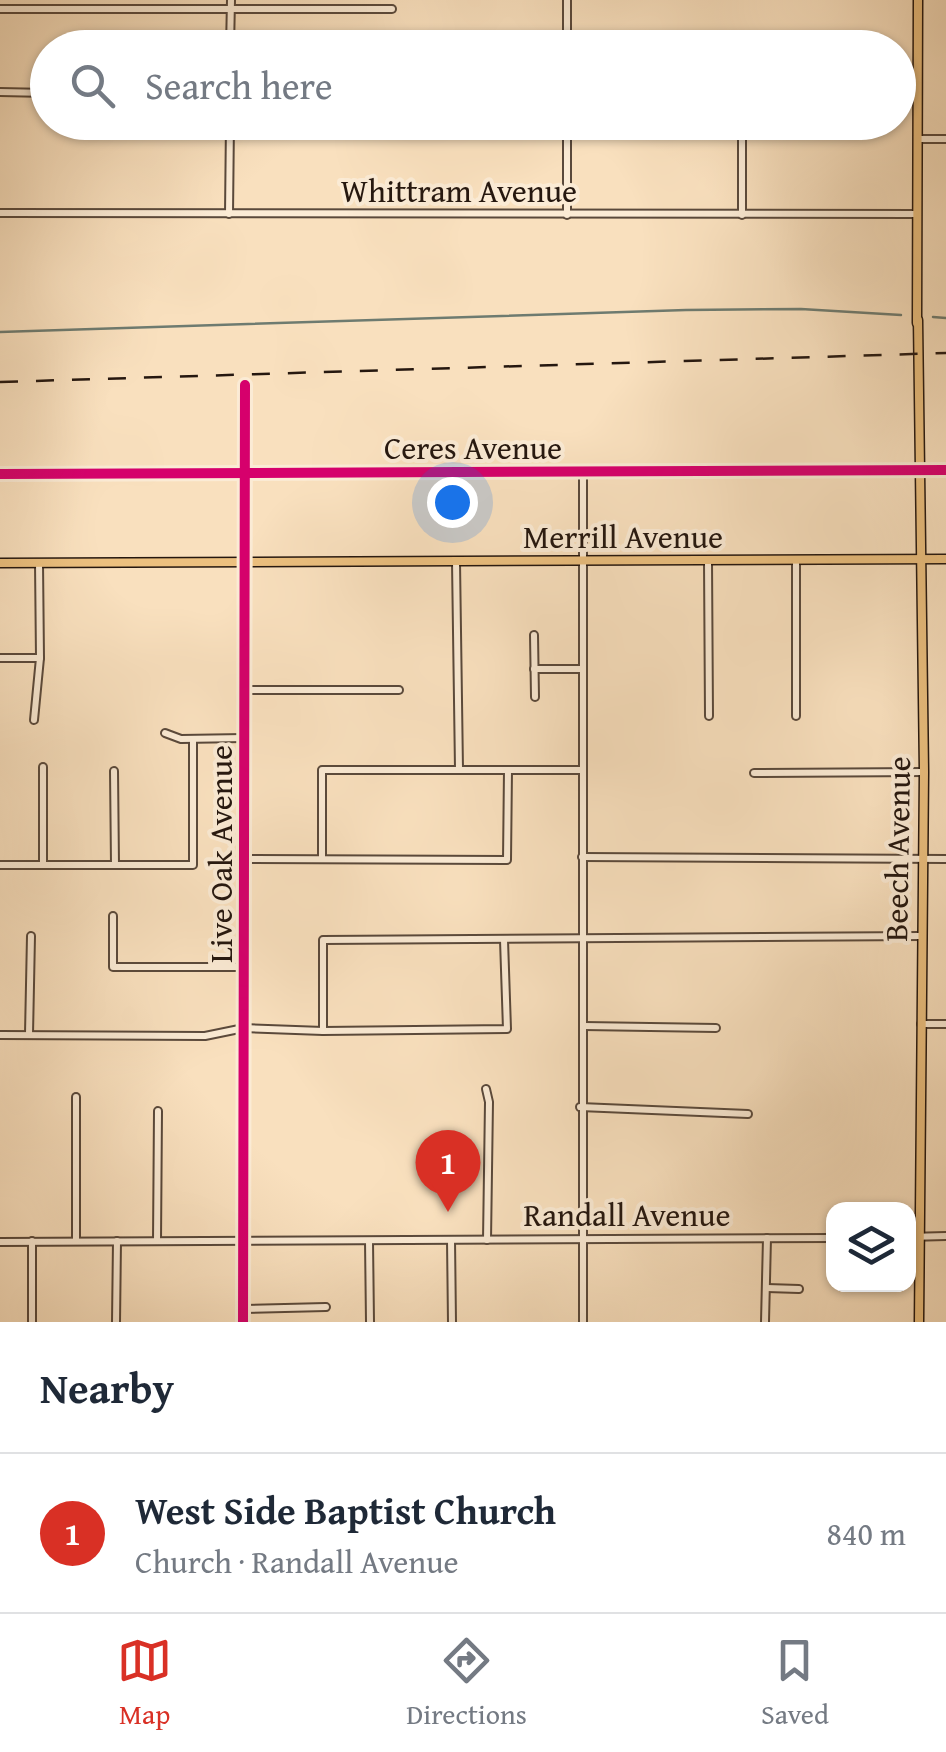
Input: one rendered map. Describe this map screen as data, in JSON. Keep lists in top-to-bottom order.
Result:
{
  "streets": {
    "main road": ["Merrill Avenue", "Beech Avenue"],
    "street": [
      "Whittram Avenue",
      "Ceres Avenue",
      "Live Oak Avenue",
      "Randall Avenue"
    ]
  },
  "crossings": [
    ["Whittram Avenue", "Beech Avenue"],
    ["Ceres Avenue", "Beech Avenue"],
    ["Ceres Avenue", "Live Oak Avenue"],
    ["Merrill Avenue", "Beech Avenue"],
    ["Merrill Avenue", "Live Oak Avenue"],
    ["Live Oak Avenue", "Randall Avenue"]
  ],
  "page": {
    "search": "Search here",
    "pins": "1",
    "heading": "Nearby",
    "list": [
      {
        "mark": "1",
        "name": "West Side Baptist Church",
        "note": "Church · Randall Avenue",
        "value": "840 m"
      }
    ],
    "nav": ["Map", "Directions", "Saved"]
  }
}
